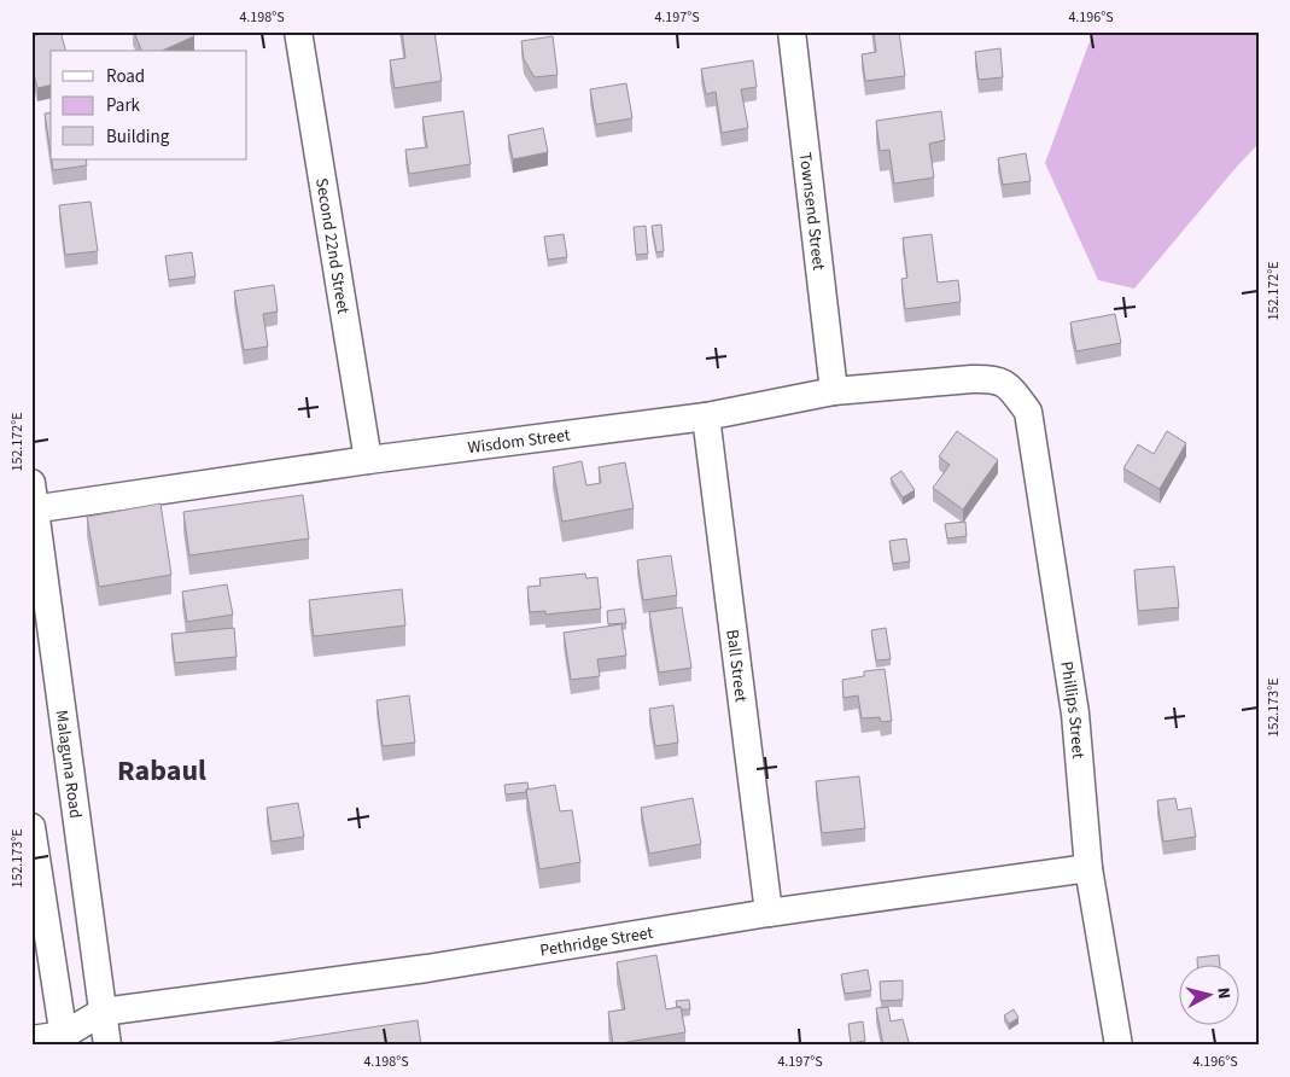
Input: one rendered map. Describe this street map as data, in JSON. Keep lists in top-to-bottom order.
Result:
{
  "streets": {
    "street": [
      "Townsend Street",
      "Second 22nd Street",
      "Wisdom Street",
      "Ball Street",
      "Phillips Street",
      "Malaguna Road",
      "Pethridge Street"
    ]
  },
  "crossings": [
    ["Townsend Street", "Wisdom Street"],
    ["Second 22nd Street", "Wisdom Street"],
    ["Wisdom Street", "Ball Street"],
    ["Wisdom Street", "Phillips Street"],
    ["Wisdom Street", "Malaguna Road"],
    ["Ball Street", "Pethridge Street"],
    ["Phillips Street", "Pethridge Street"],
    ["Malaguna Road", "Pethridge Street"]
  ],
  "districts": ["Rabaul"],
  "legend": ["Road", "Park", "Building"],
  "north": "right",
  "coordinates": [
    "4.198°S",
    "4.197°S",
    "4.196°S",
    "152.172°E",
    "152.173°E"
  ]
}
